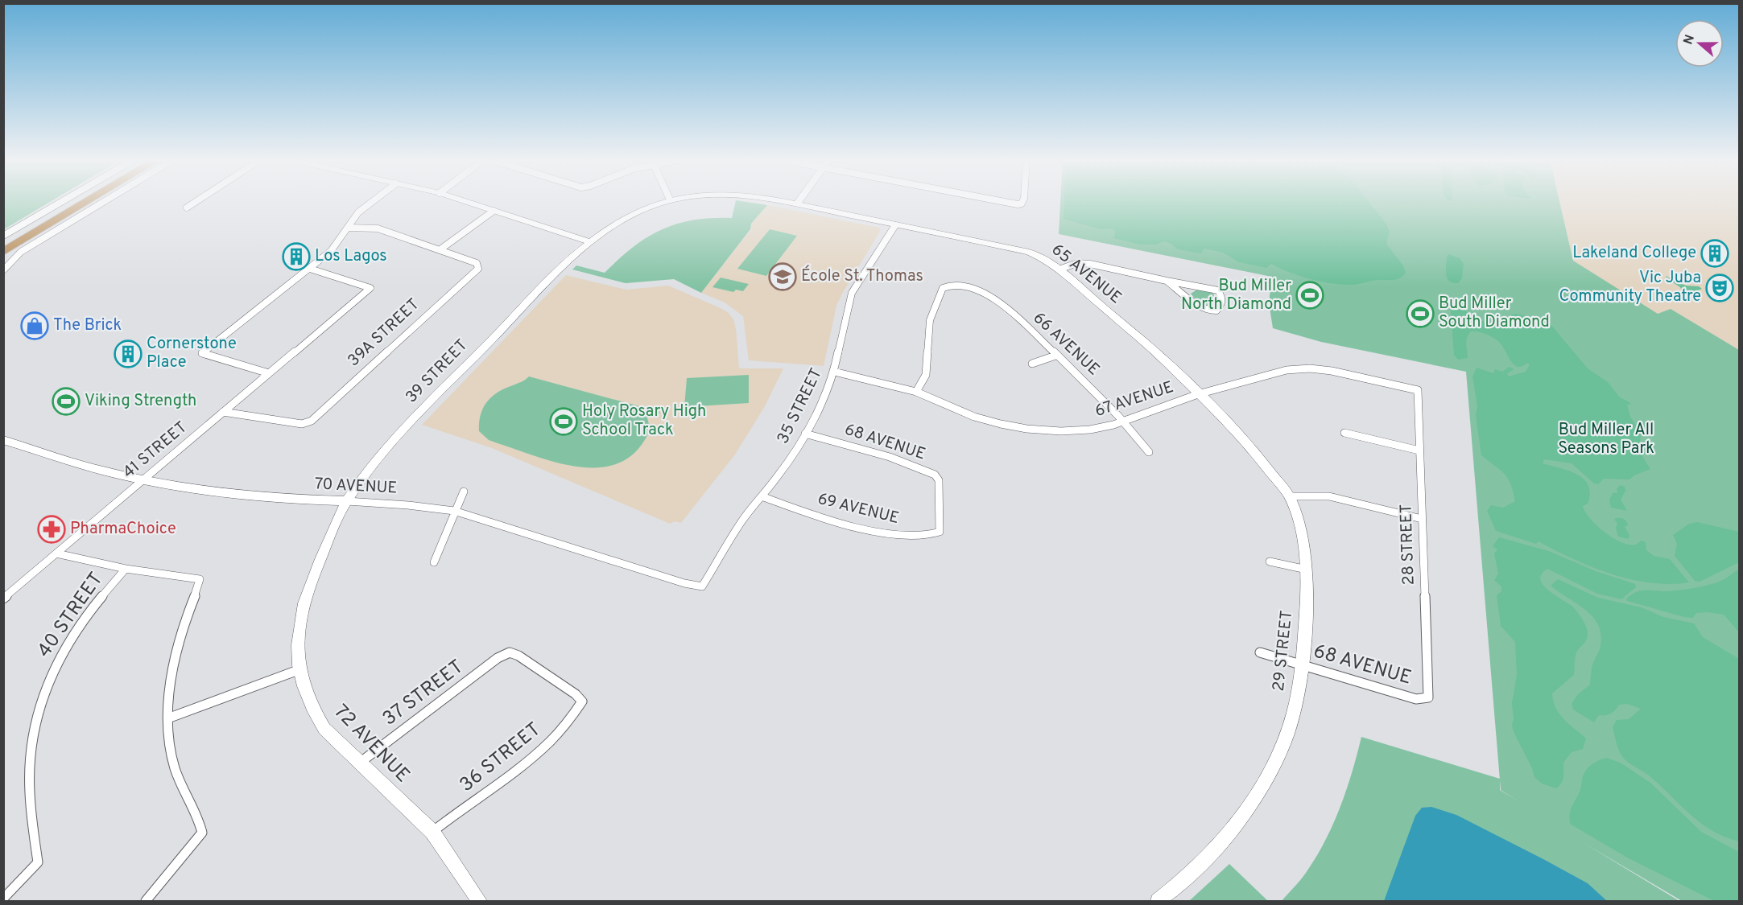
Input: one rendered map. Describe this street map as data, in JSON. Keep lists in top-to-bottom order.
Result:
{
  "streets": {
    "street": [
      "65 AVENUE",
      "39A STREET",
      "66 AVENUE",
      "39 STREET",
      "67 AVENUE",
      "35 STREET",
      "68 AVENUE",
      "41 STREET",
      "70 AVENUE",
      "69 AVENUE",
      "28 STREET",
      "40 STREET",
      "29 STREET",
      "37 STREET",
      "72 AVENUE",
      "36 STREET"
    ]
  },
  "crossings": [
    ["65 AVENUE", "67 AVENUE"],
    ["65 AVENUE", "35 STREET"],
    ["65 AVENUE", "29 STREET"],
    ["39A STREET", "41 STREET"],
    ["66 AVENUE", "67 AVENUE"],
    ["39 STREET", "70 AVENUE"],
    ["39 STREET", "72 AVENUE"],
    ["67 AVENUE", "35 STREET"],
    ["67 AVENUE", "28 STREET"],
    ["67 AVENUE", "29 STREET"],
    ["35 STREET", "68 AVENUE"],
    ["35 STREET", "70 AVENUE"],
    ["35 STREET", "69 AVENUE"],
    ["68 AVENUE", "69 AVENUE"],
    ["68 AVENUE", "28 STREET"],
    ["68 AVENUE", "29 STREET"],
    ["41 STREET", "70 AVENUE"],
    ["37 STREET", "72 AVENUE"],
    ["37 STREET", "36 STREET"],
    ["72 AVENUE", "36 STREET"]
  ],
  "parks": ["Bud Miller All Seasons Park"],
  "places": {
    "building": ["Lakeland College", "Los Lagos", "Cornerstone Place"],
    "school or university": ["École St. Thomas"],
    "theatre": ["Vic Juba Community Theatre"],
    "sports": [
      "Bud Miller North Diamond",
      "Bud Miller South Diamond",
      "Viking Strength",
      "Holy Rosary High School Track"
    ],
    "shop": ["The Brick"],
    "pharmacy": ["PharmaChoice"]
  },
  "north": "left"
}
